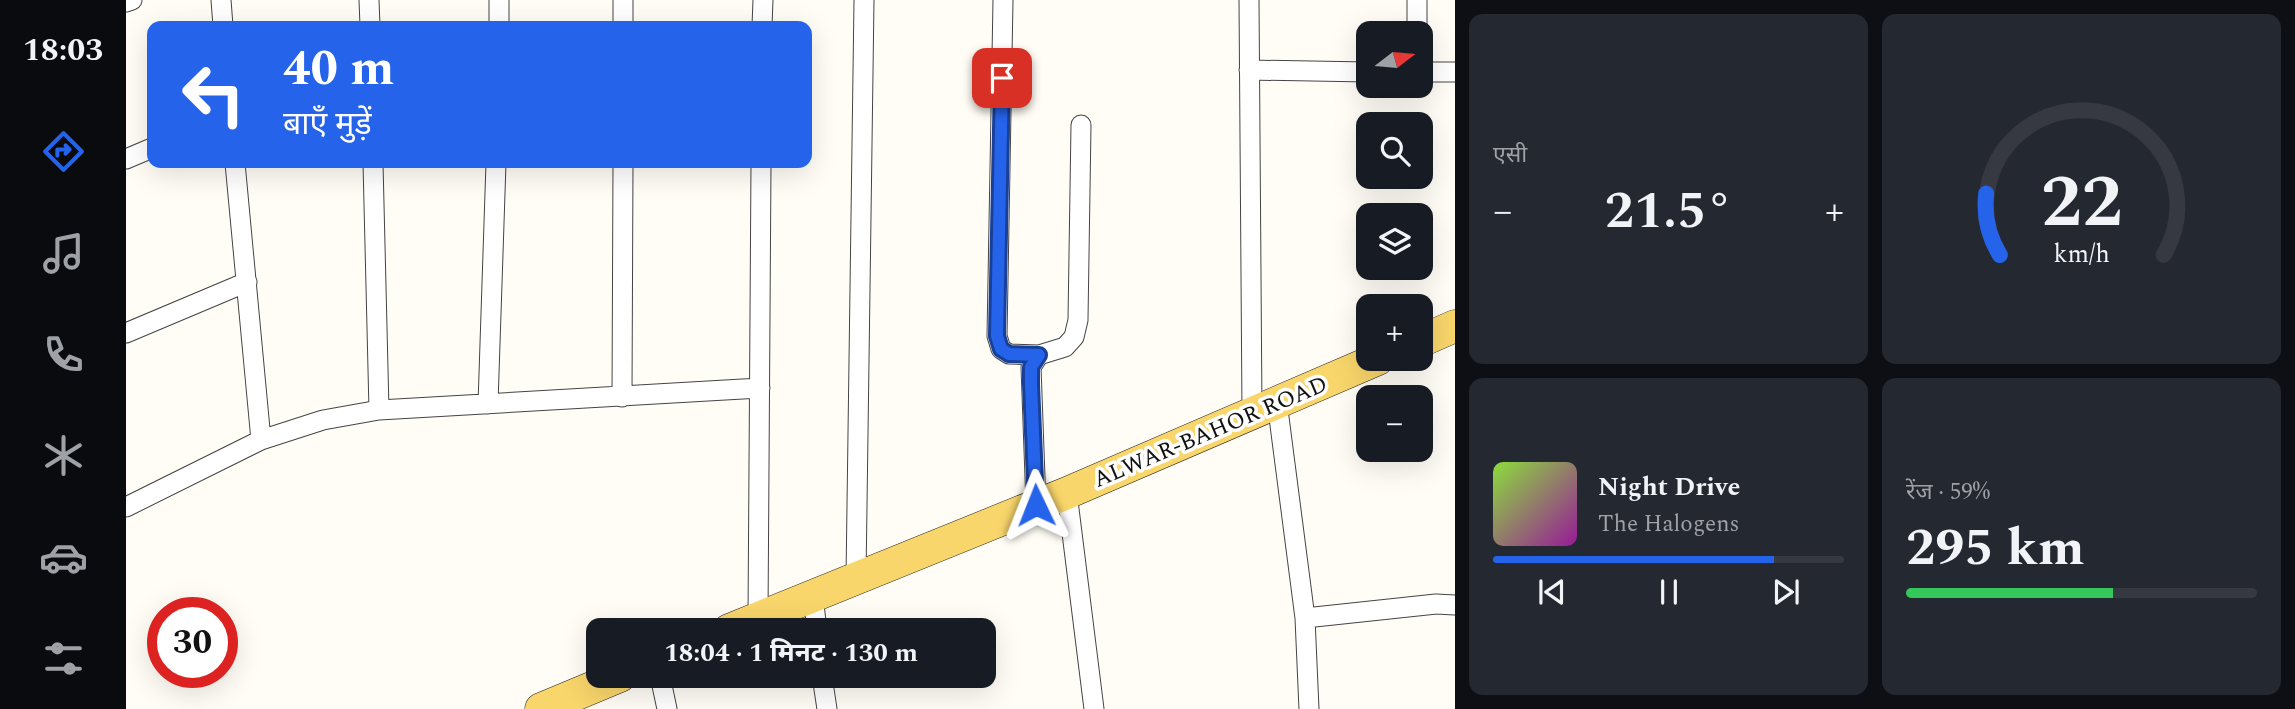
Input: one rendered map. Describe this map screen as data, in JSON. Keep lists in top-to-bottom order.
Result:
{
  "streets": {
    "main road": ["ALWAR-BAHOR ROAD"]
  },
  "north": "right",
  "page": {
    "tabs": "18:03",
    "tile": [
      "एसी",
      ["रेंज · 59%", "295 km"]
    ],
    "map_buttons": ["+", "−"],
    "turn": ["40 m", "बाएँ मुड़ें"],
    "heat": ["−", "21.5°", "+"],
    "song": ["Night Drive", "The Halogens"],
    "limit": "30",
    "trip": "18:04 · 1 मिनट · 130 m",
    "gauge": ["22", "km/h"]
  }
}
